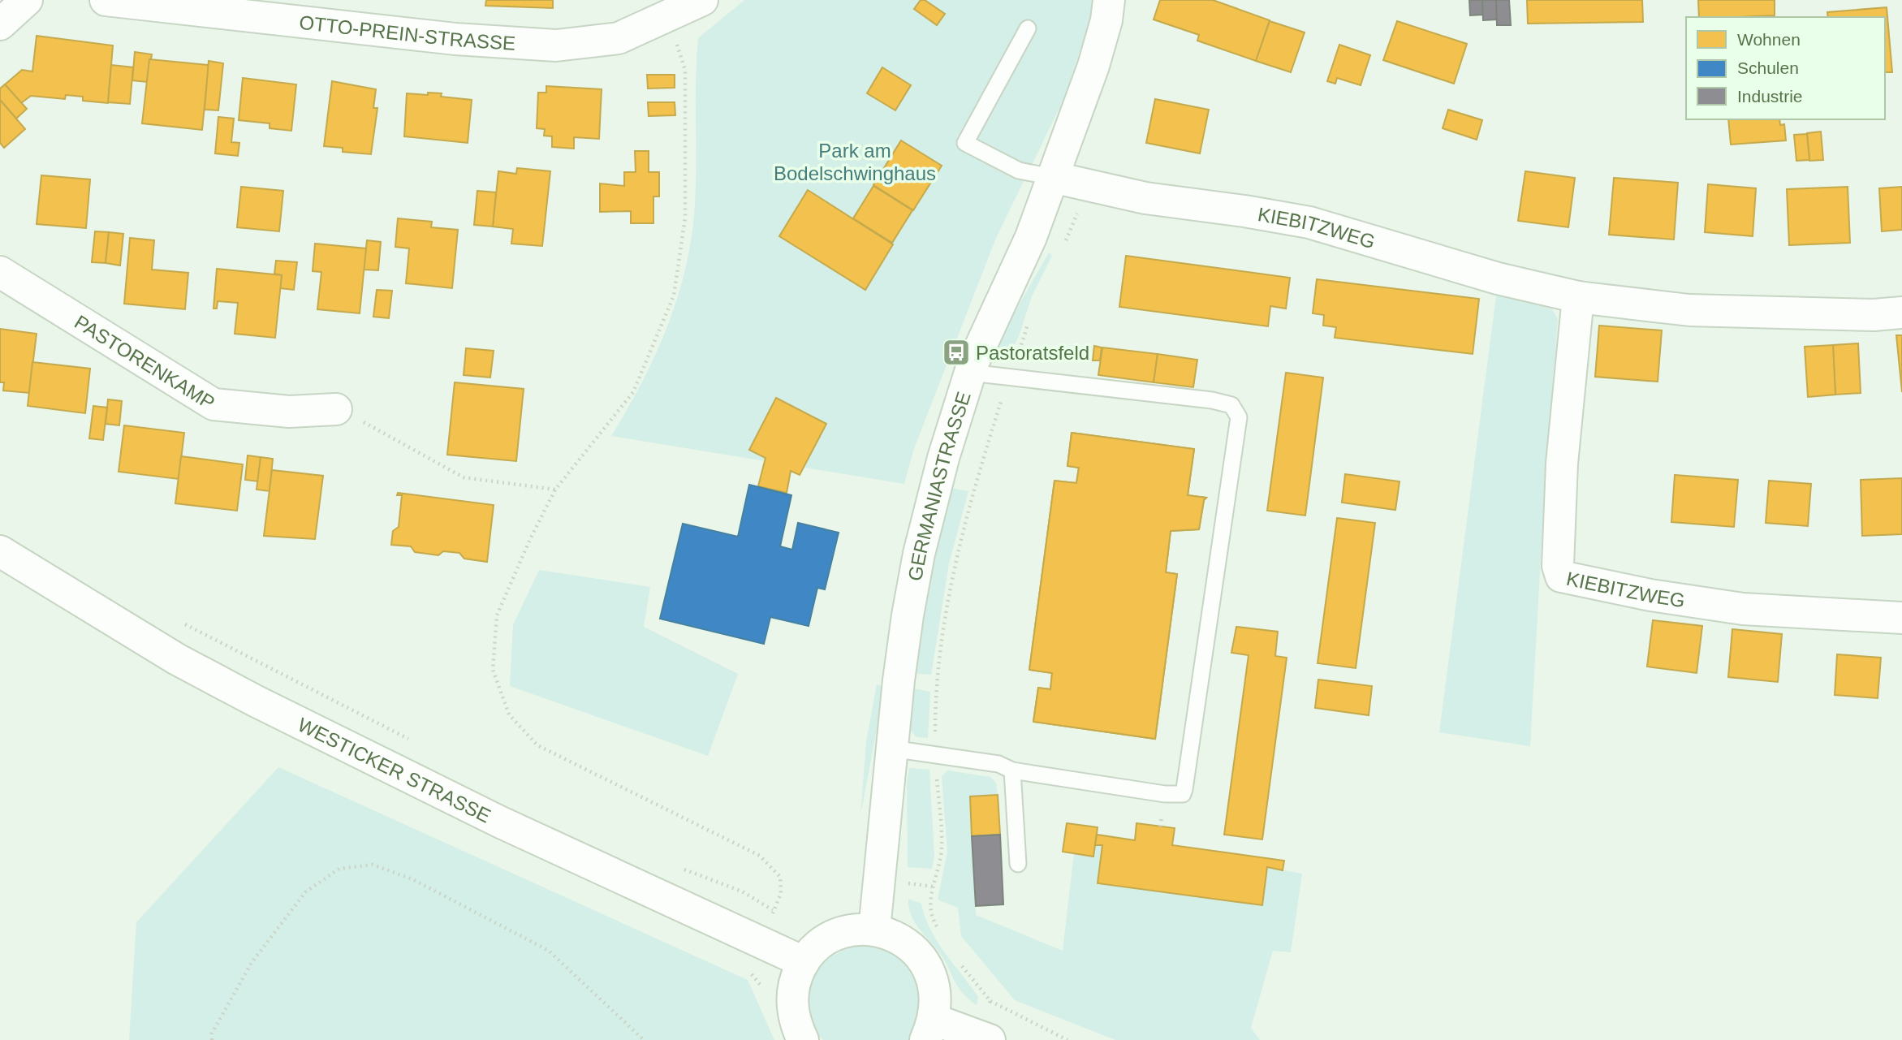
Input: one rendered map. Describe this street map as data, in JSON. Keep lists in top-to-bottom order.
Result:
{
  "streets": {
    "street": [
      "OTTO-PREIN-STRASSE",
      "KIEBITZWEG",
      "PASTORENKAMP",
      "GERMANIASTRASSE",
      "WESTICKER STRASSE"
    ]
  },
  "crossings": [
    ["KIEBITZWEG", "GERMANIASTRASSE"]
  ],
  "parks": ["Park am Bodelschwinghaus"],
  "places": {
    "bus stop": ["Pastoratsfeld"]
  },
  "legend": ["Wohnen", "Schulen", "Industrie"]
}
